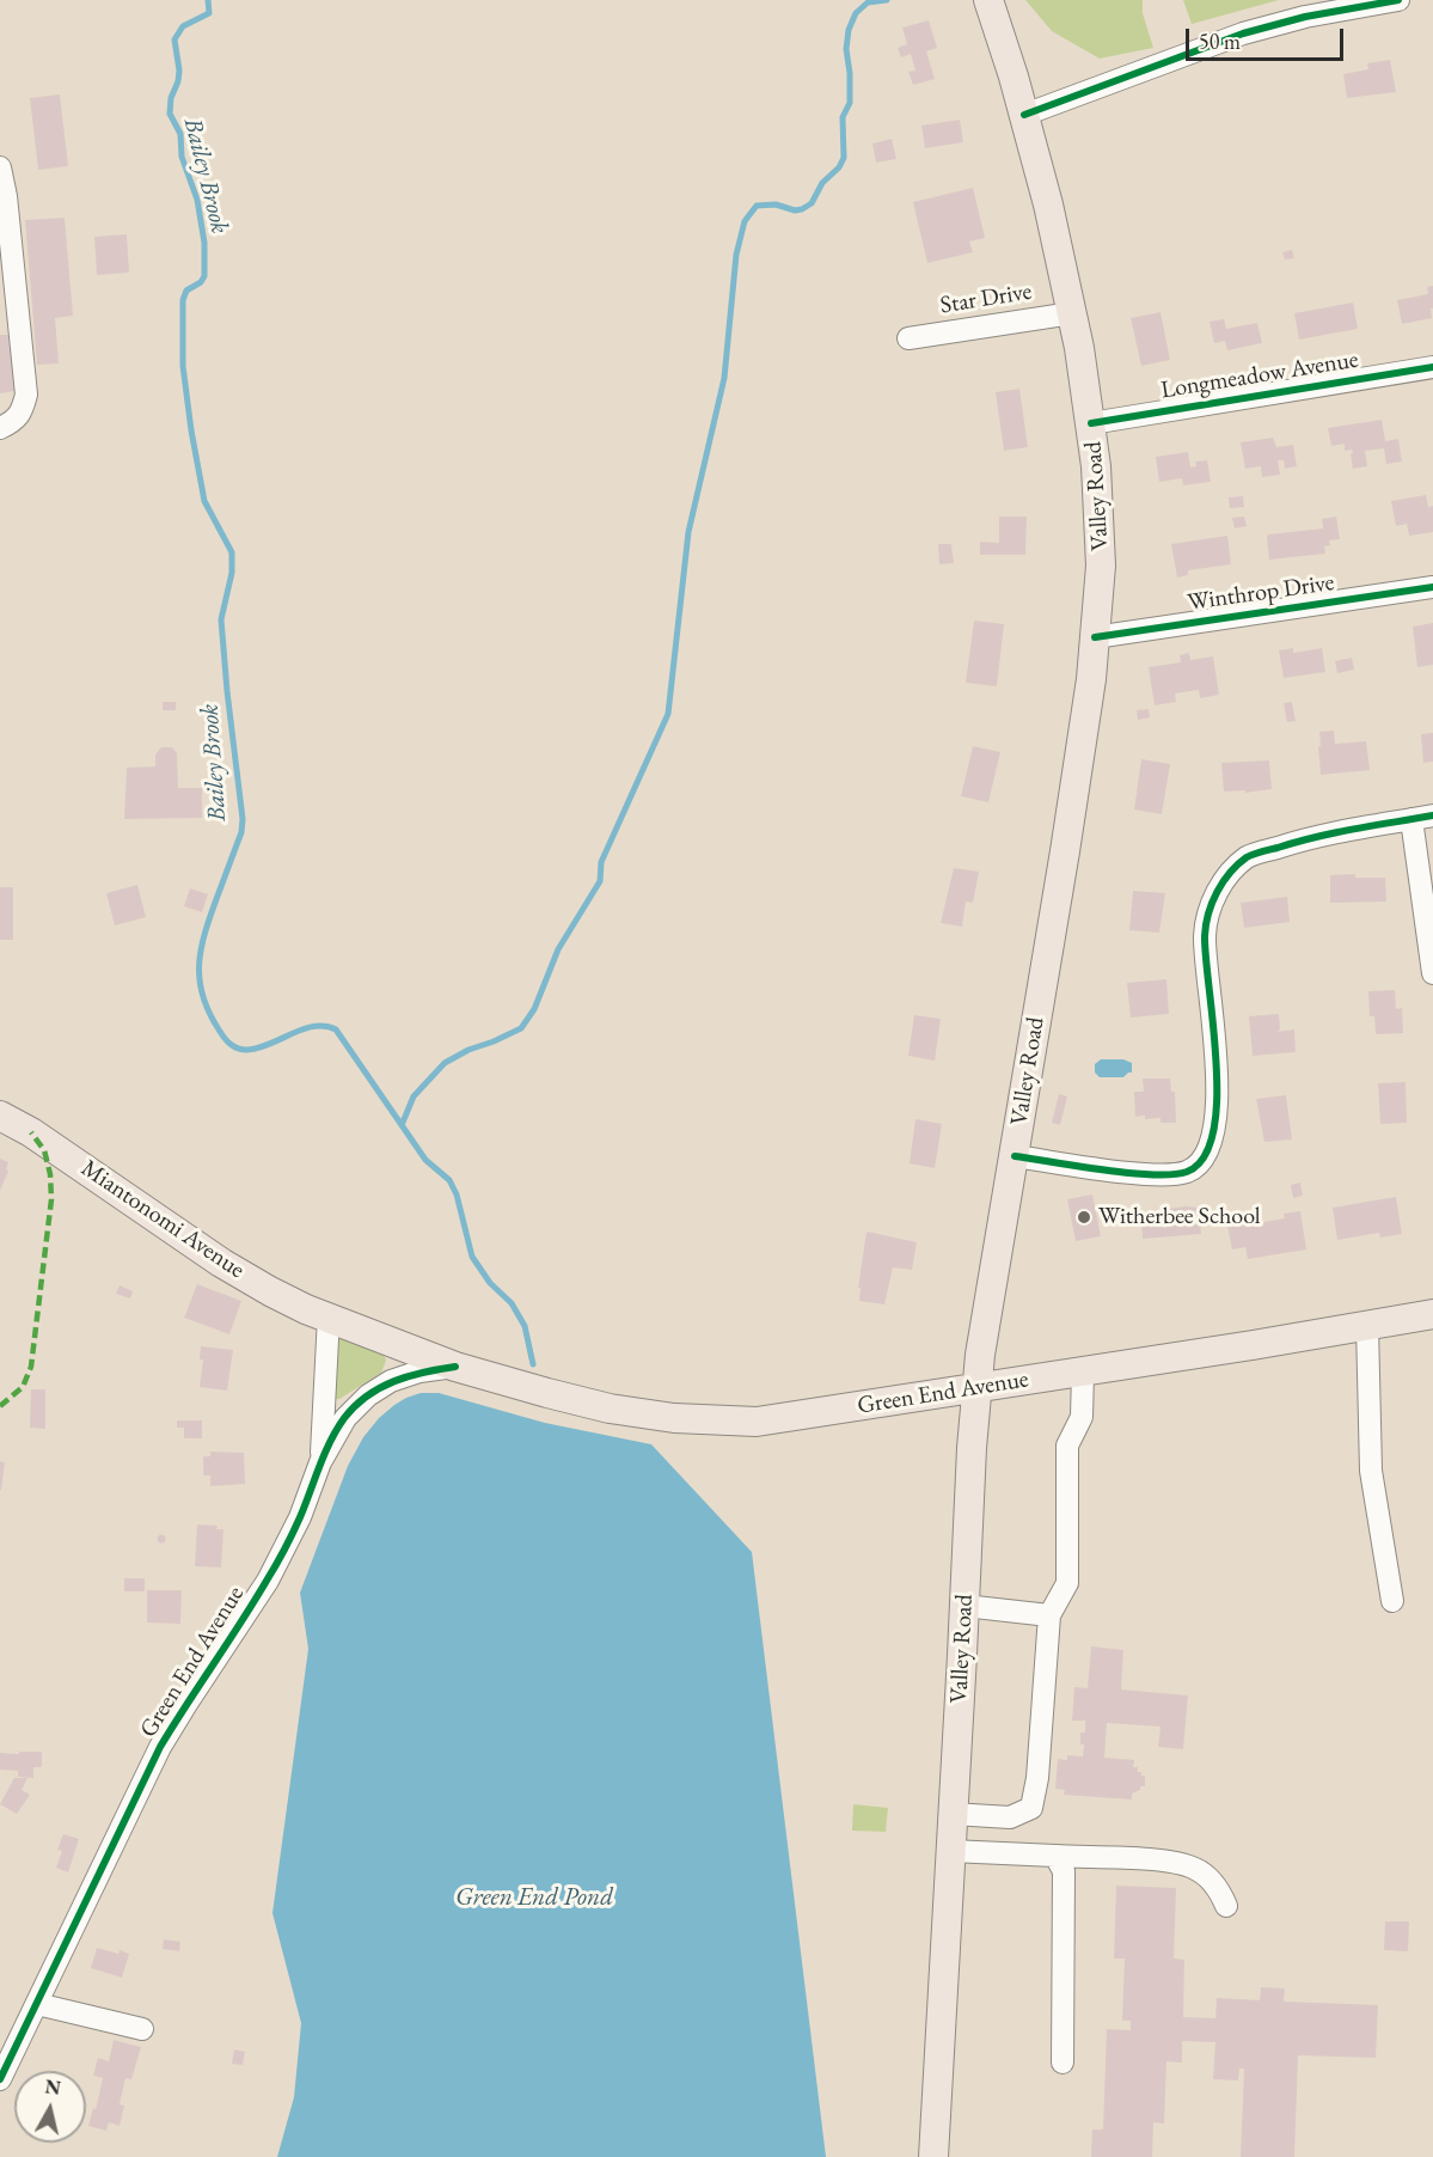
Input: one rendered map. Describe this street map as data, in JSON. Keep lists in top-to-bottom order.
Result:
{
  "streets": {
    "main road": ["Valley Road", "Miantonomi Avenue", "Green End Avenue"],
    "street": ["Star Drive", "Longmeadow Avenue", "Winthrop Drive"]
  },
  "crossings": [
    ["Star Drive", "Valley Road"],
    ["Longmeadow Avenue", "Valley Road"],
    ["Valley Road", "Winthrop Drive"],
    ["Valley Road", "Green End Avenue"],
    ["Miantonomi Avenue", "Green End Avenue"]
  ],
  "water": ["Bailey Brook", "Green End Pond"],
  "places": ["Witherbee School"],
  "scale_bar": "50 m",
  "north": "top"
}
